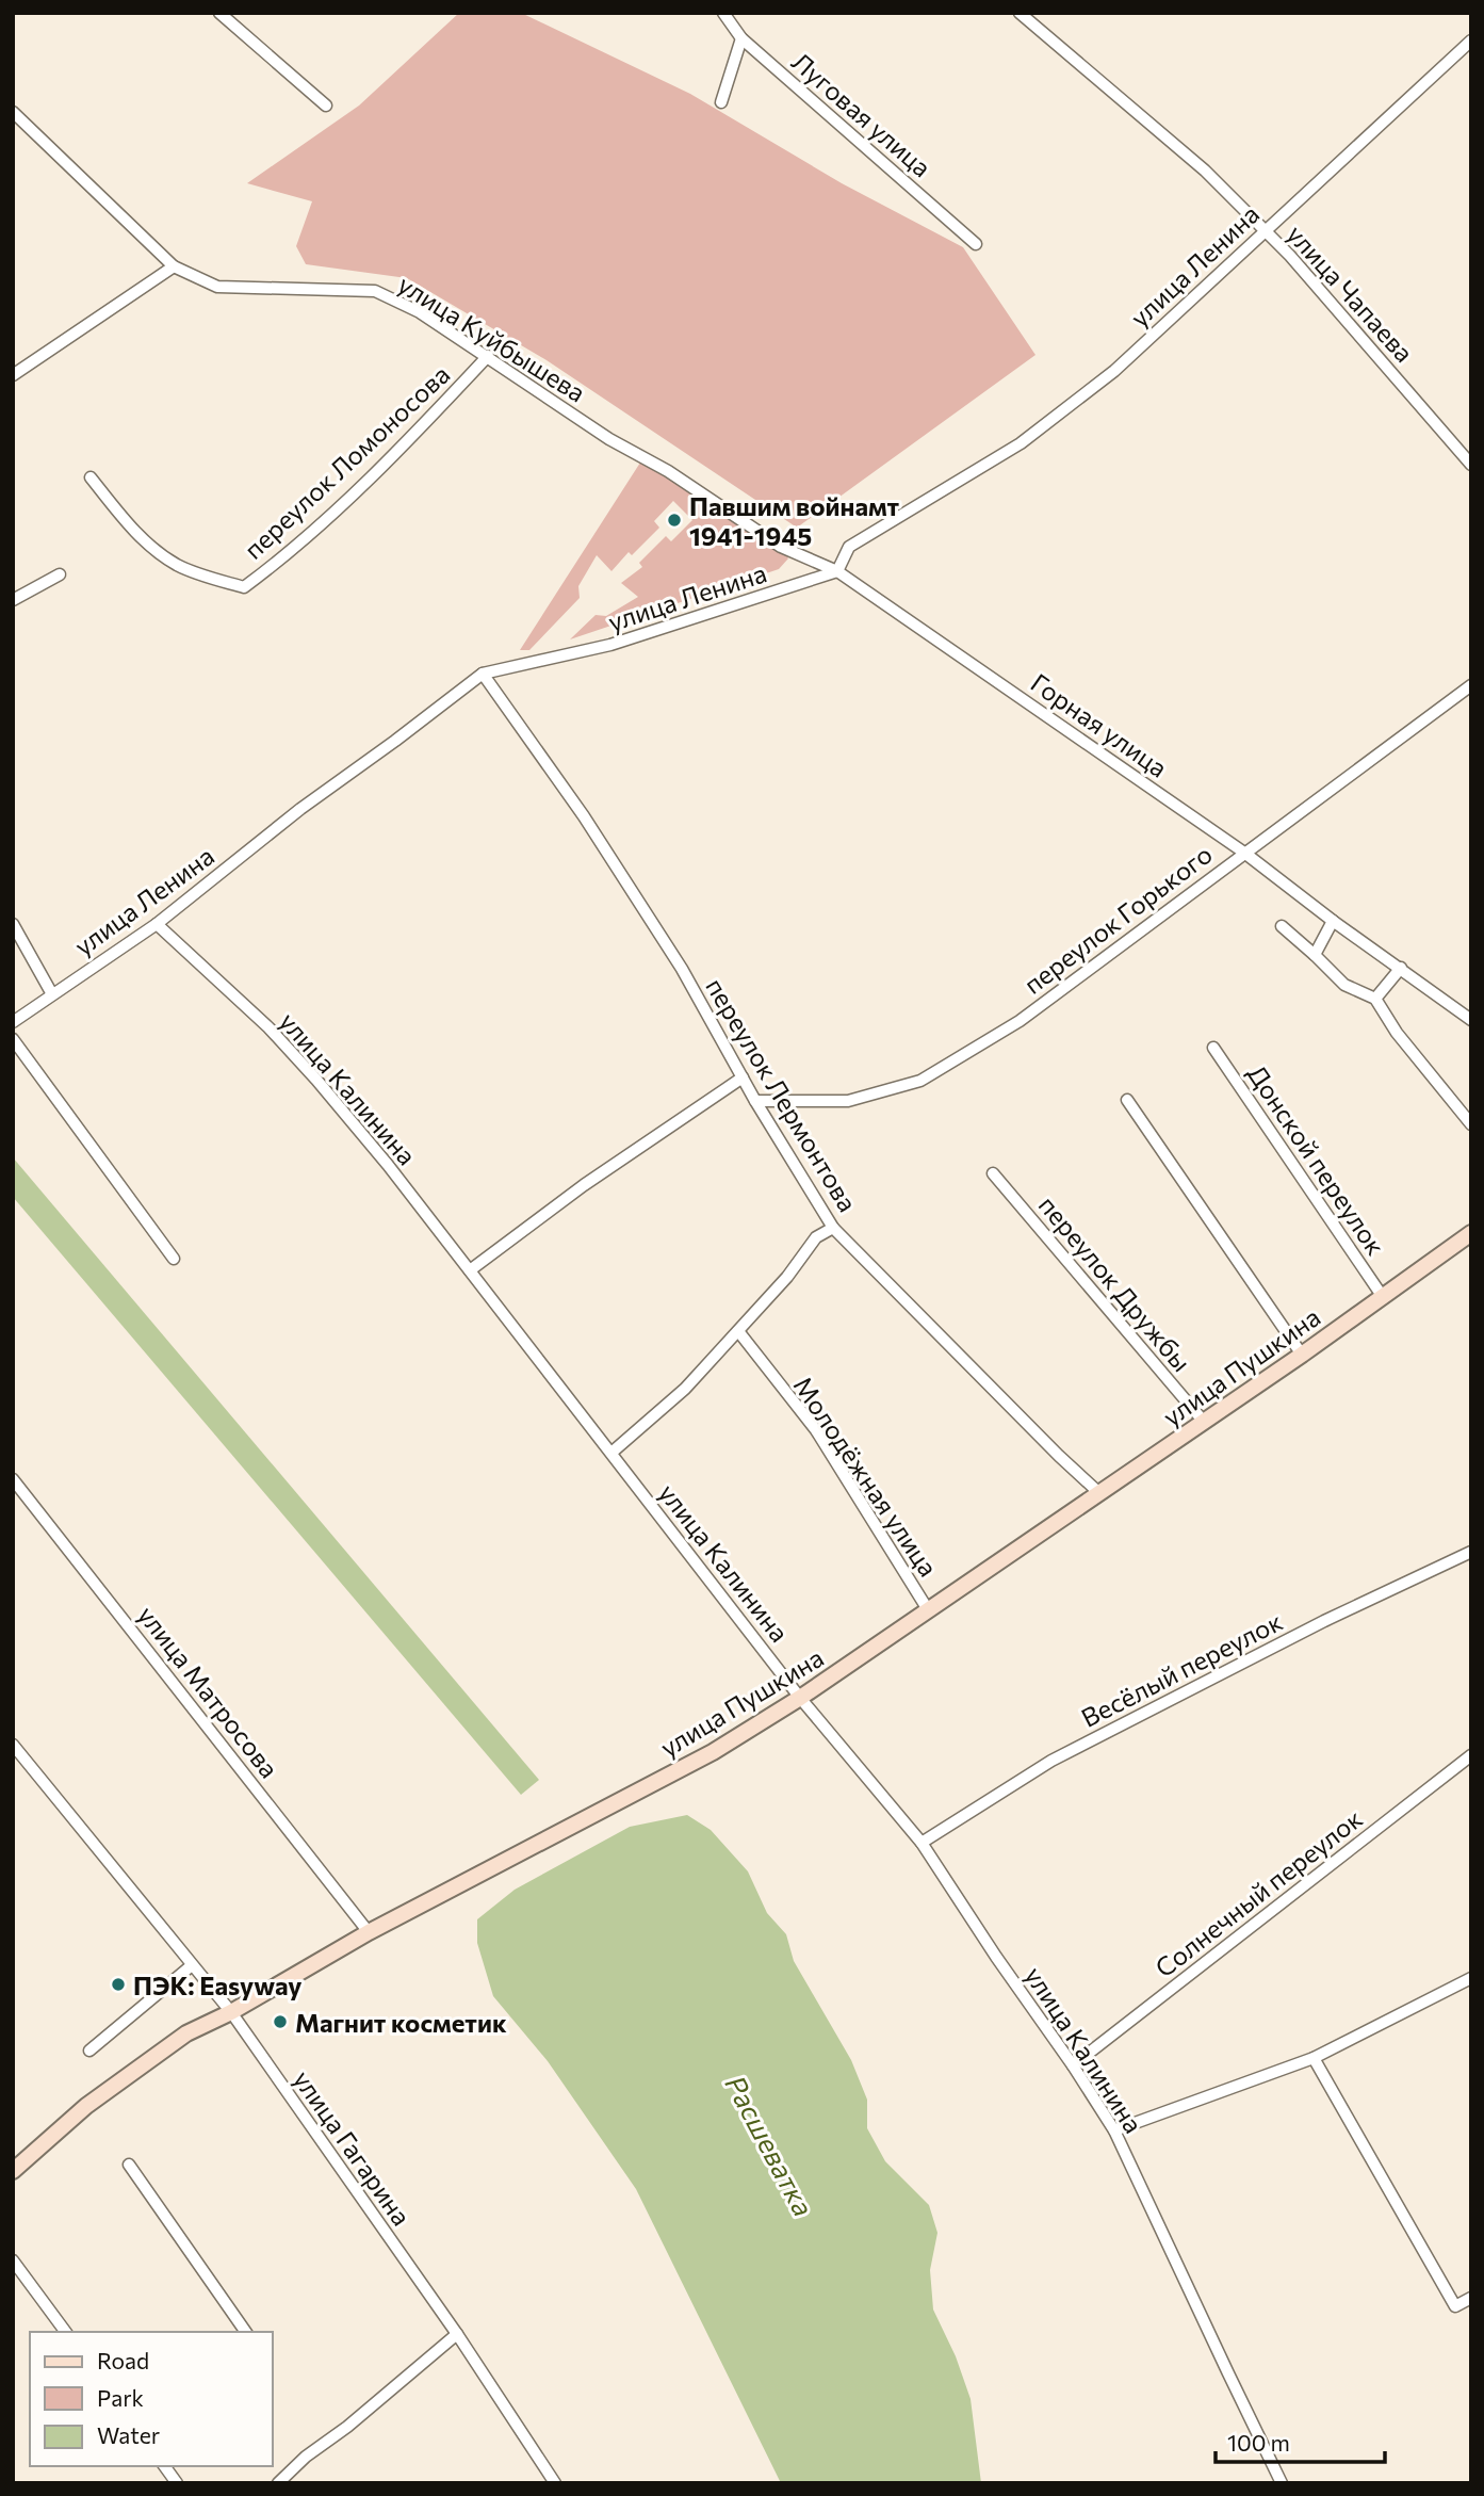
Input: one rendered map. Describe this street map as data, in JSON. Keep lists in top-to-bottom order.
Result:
{
  "streets": {
    "main road": ["улица Пушкина"],
    "street": [
      "Луговая улица",
      "улица Ленина",
      "улица Чапаева",
      "улица Куйбышева",
      "переулок Ломоносова",
      "Горная улица",
      "переулок Горького",
      "улица Калинина",
      "переулок Лермонтова",
      "Донской переулок",
      "переулок Дружбы",
      "Молодёжная улица",
      "Весёлый переулок",
      "улица Матросова",
      "Солнечный переулок",
      "улица Гагарина"
    ]
  },
  "crossings": [
    ["улица Ленина", "улица Чапаева"],
    ["улица Ленина", "улица Куйбышева"],
    ["улица Ленина", "Горная улица"],
    ["улица Ленина", "улица Калинина"],
    ["улица Ленина", "переулок Лермонтова"],
    ["улица Куйбышева", "переулок Ломоносова"],
    ["улица Куйбышева", "Горная улица"],
    ["Горная улица", "переулок Горького"],
    ["переулок Горького", "переулок Лермонтова"],
    ["улица Калинина", "улица Пушкина"],
    ["улица Калинина", "Весёлый переулок"],
    ["улица Калинина", "Солнечный переулок"],
    ["переулок Лермонтова", "улица Пушкина"],
    ["Донской переулок", "улица Пушкина"],
    ["переулок Дружбы", "улица Пушкина"],
    ["улица Пушкина", "Молодёжная улица"],
    ["улица Пушкина", "улица Матросова"],
    ["улица Пушкина", "улица Гагарина"]
  ],
  "water": ["Расшеватка"],
  "places": ["Павшим войнамт 1941-1945", "ПЭК: Easyway", "Магнит косметик"],
  "legend": ["Road", "Park", "Water"],
  "scale_bar": "100 m"
}
